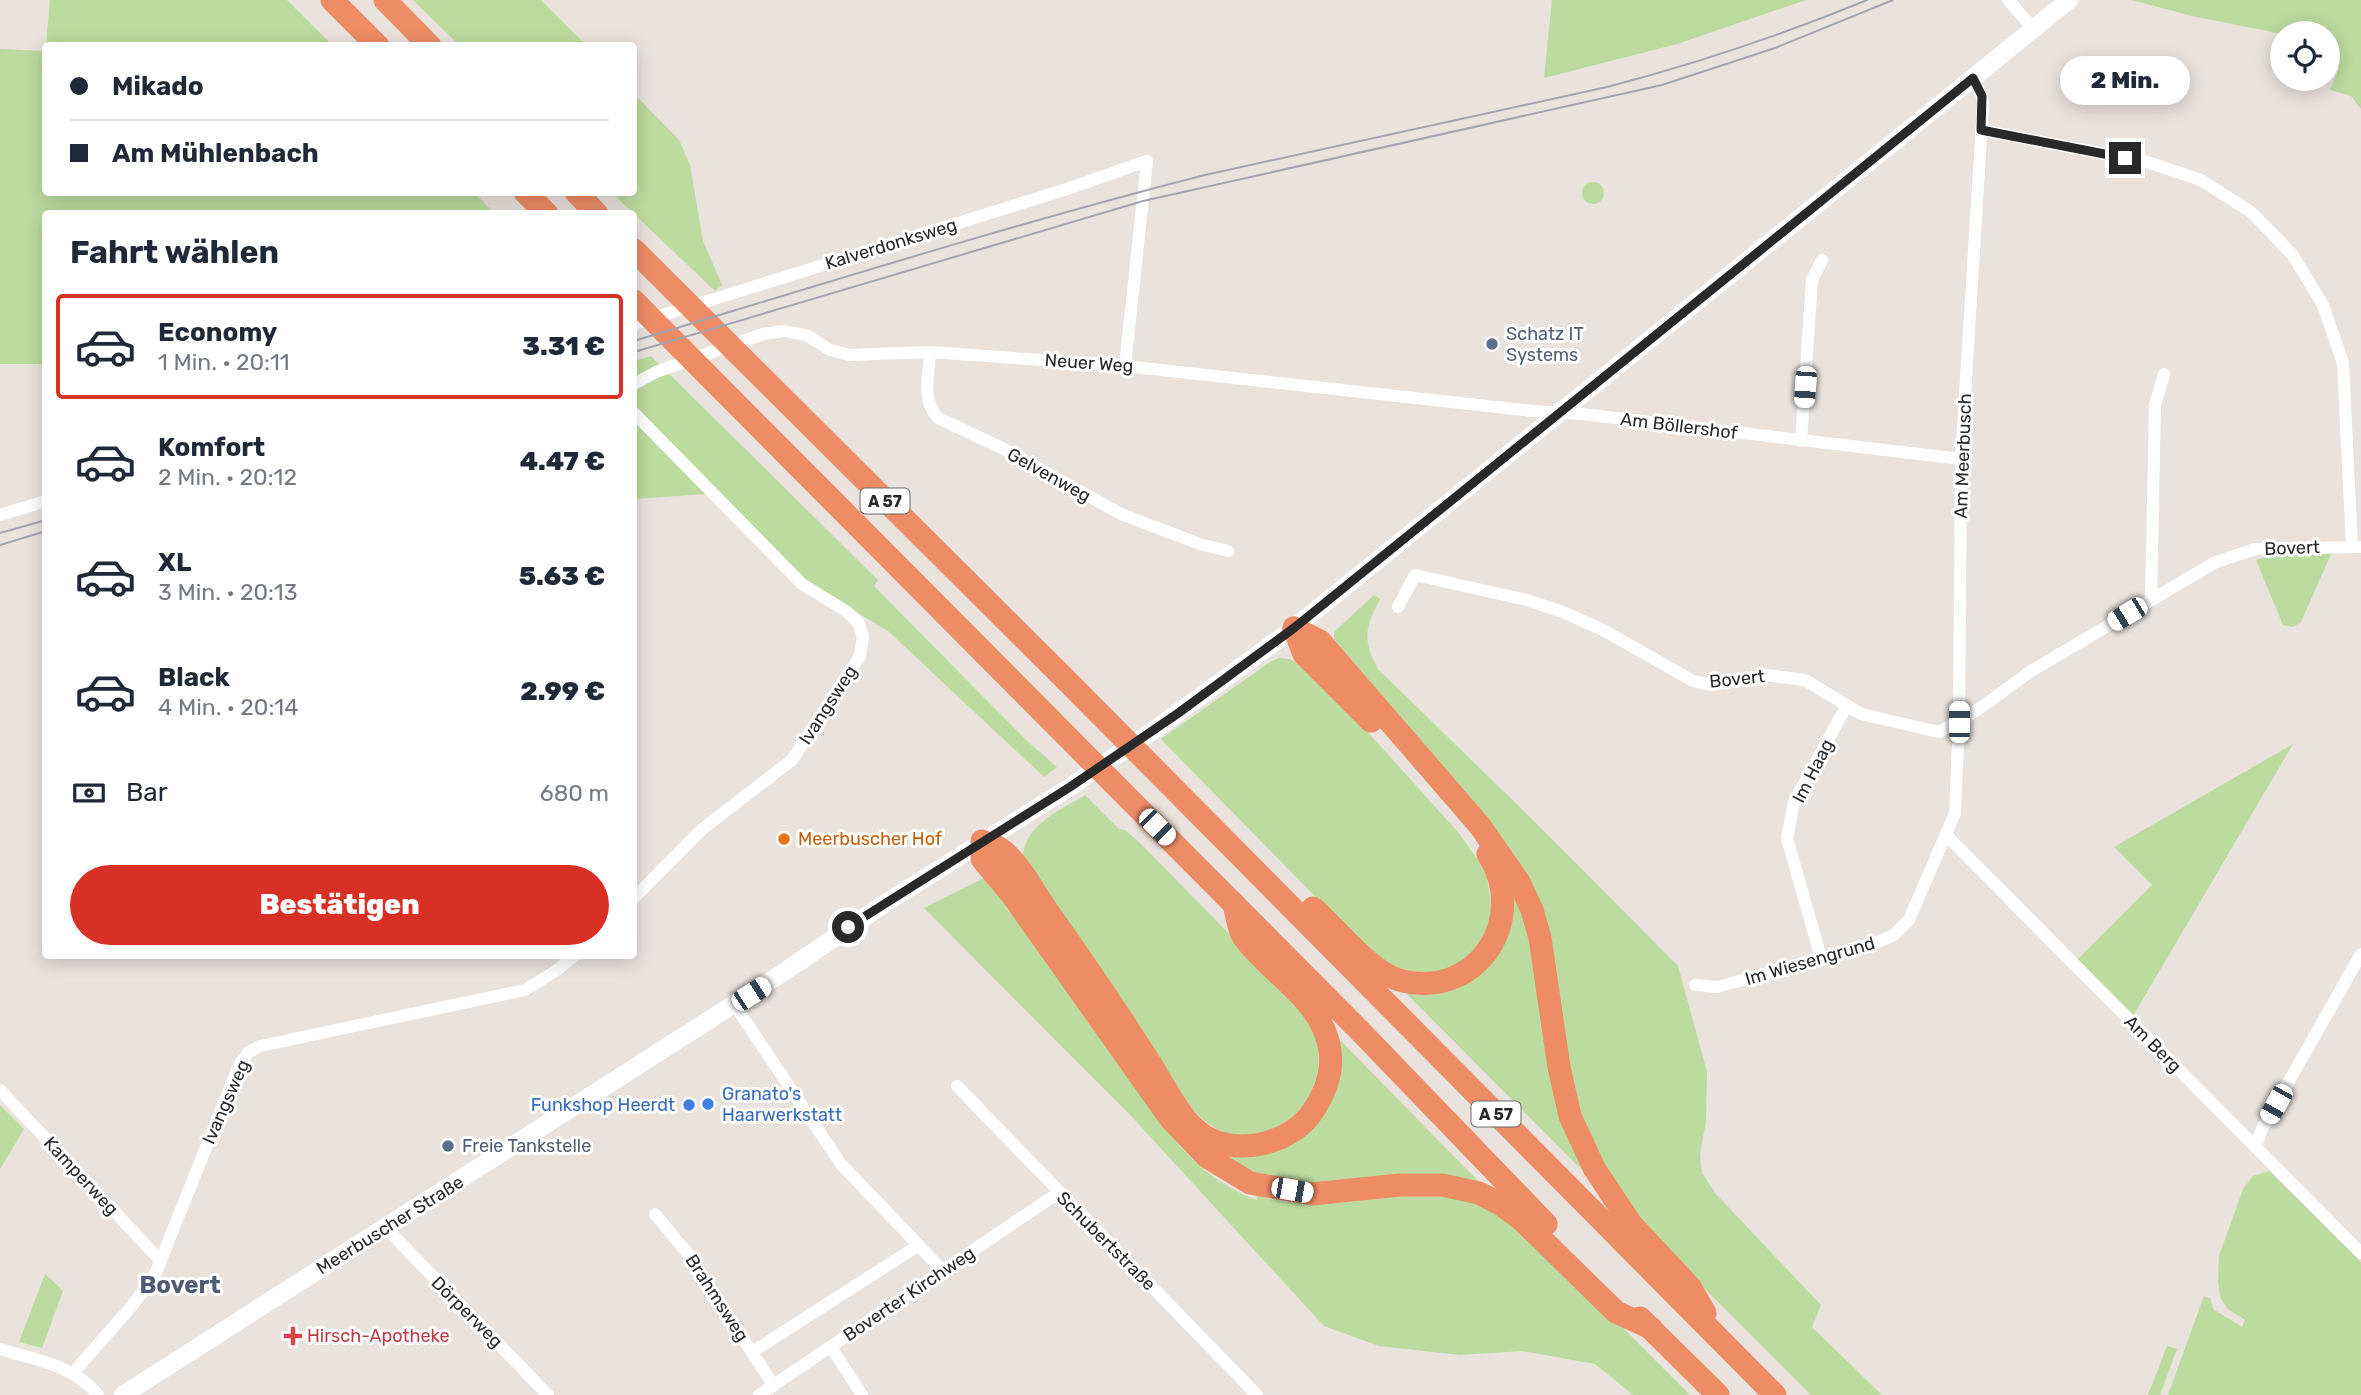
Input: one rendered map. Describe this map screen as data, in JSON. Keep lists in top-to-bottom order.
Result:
{
  "streets": {
    "highway": ["A 57"],
    "main road": ["Meerbuscher Straße"],
    "street": [
      "Kalverdonksweg",
      "Neuer Weg",
      "Am Böllershof",
      "Am Meerbusch",
      "Gelvenweg",
      "Bovert",
      "Ivangsweg",
      "Im Haag",
      "Im Wiesengrund",
      "Am Berg",
      "Kamperweg",
      "Schubertstraße",
      "Boverter Kirchweg",
      "Brahmsweg",
      "Dörperweg"
    ]
  },
  "crossings": [
    ["Kalverdonksweg", "Neuer Weg"],
    ["Neuer Weg", "Am Böllershof"],
    ["Neuer Weg", "Gelvenweg"],
    ["Neuer Weg", "Meerbuscher Straße"],
    ["Am Böllershof", "Am Meerbusch"],
    ["Am Böllershof", "Meerbuscher Straße"],
    ["Am Meerbusch", "Bovert"],
    ["Am Meerbusch", "Im Wiesengrund"],
    ["Am Meerbusch", "Am Berg"],
    ["Am Meerbusch", "Meerbuscher Straße"],
    ["Bovert", "Im Haag"],
    ["Ivangsweg", "Kamperweg"],
    ["Im Haag", "Im Wiesengrund"],
    ["Im Wiesengrund", "Am Berg"],
    ["Meerbuscher Straße", "Dörperweg"],
    ["Schubertstraße", "Boverter Kirchweg"],
    ["Boverter Kirchweg", "Brahmsweg"]
  ],
  "districts": ["Bovert"],
  "places": {
    "other": [
      "Schatz IT Systems",
      "Meerbuscher Hof",
      "Granato's Haarwerkstatt",
      "Funkshop Heerdt",
      "Freie Tankstelle"
    ],
    "health": ["Hirsch-Apotheke"]
  },
  "page": {
    "banner": ["Mikado", "Am Mühlenbach"],
    "bubble": "2 Min.",
    "heading": "Fahrt wählen",
    "list": [
      {
        "name": "Economy",
        "note": "1 Min. · 20:11",
        "value": "3.31 €"
      },
      {
        "name": "Komfort",
        "note": "2 Min. · 20:12",
        "value": "4.47 €"
      },
      {
        "name": "XL",
        "note": "3 Min. · 20:13",
        "value": "5.63 €"
      },
      {
        "name": "Black",
        "note": "4 Min. · 20:14",
        "value": "2.99 €"
      }
    ],
    "pay": ["Bar", "680 m"],
    "buttons": "Bestätigen"
  }
}
